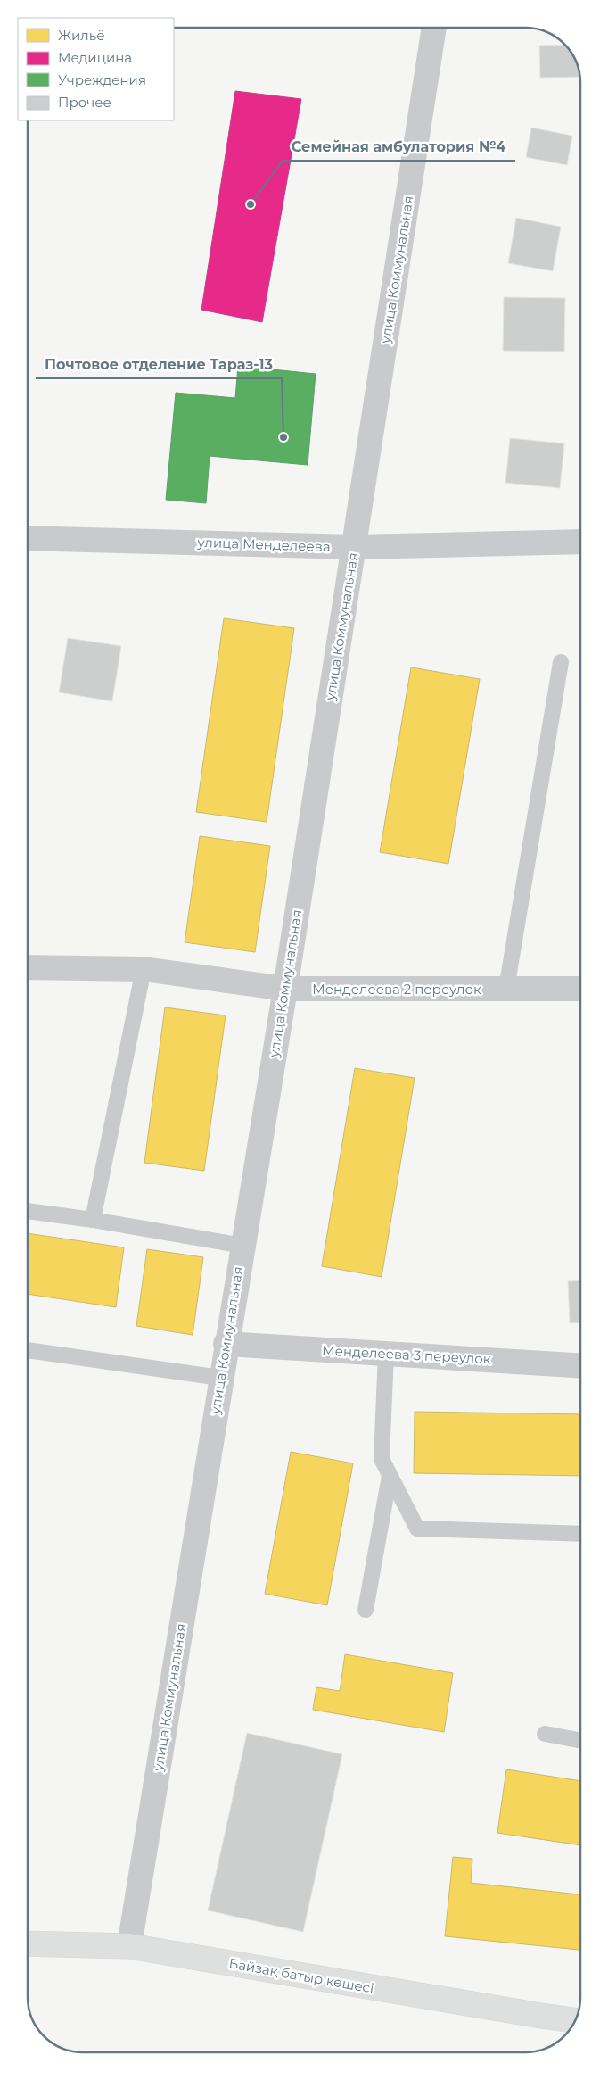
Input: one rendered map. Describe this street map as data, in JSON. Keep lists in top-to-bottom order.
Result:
{
  "streets": {
    "main road": ["Байзақ батыр көшесі"],
    "street": [
      "улица Коммунальная",
      "улица Менделеева",
      "Менделеева 2 переулок",
      "Менделеева 3 переулок"
    ]
  },
  "crossings": [
    ["улица Коммунальная", "улица Менделеева"],
    ["улица Коммунальная", "Менделеева 2 переулок"],
    ["улица Коммунальная", "Менделеева 3 переулок"],
    ["улица Коммунальная", "Байзақ батыр көшесі"]
  ],
  "places": ["Семейная амбулатория №4", "Почтовое отделение Тараз-13"],
  "legend": [
    "Жильё",
    "Медицина",
    "Учреждения",
    "Прочее"
  ]
}
